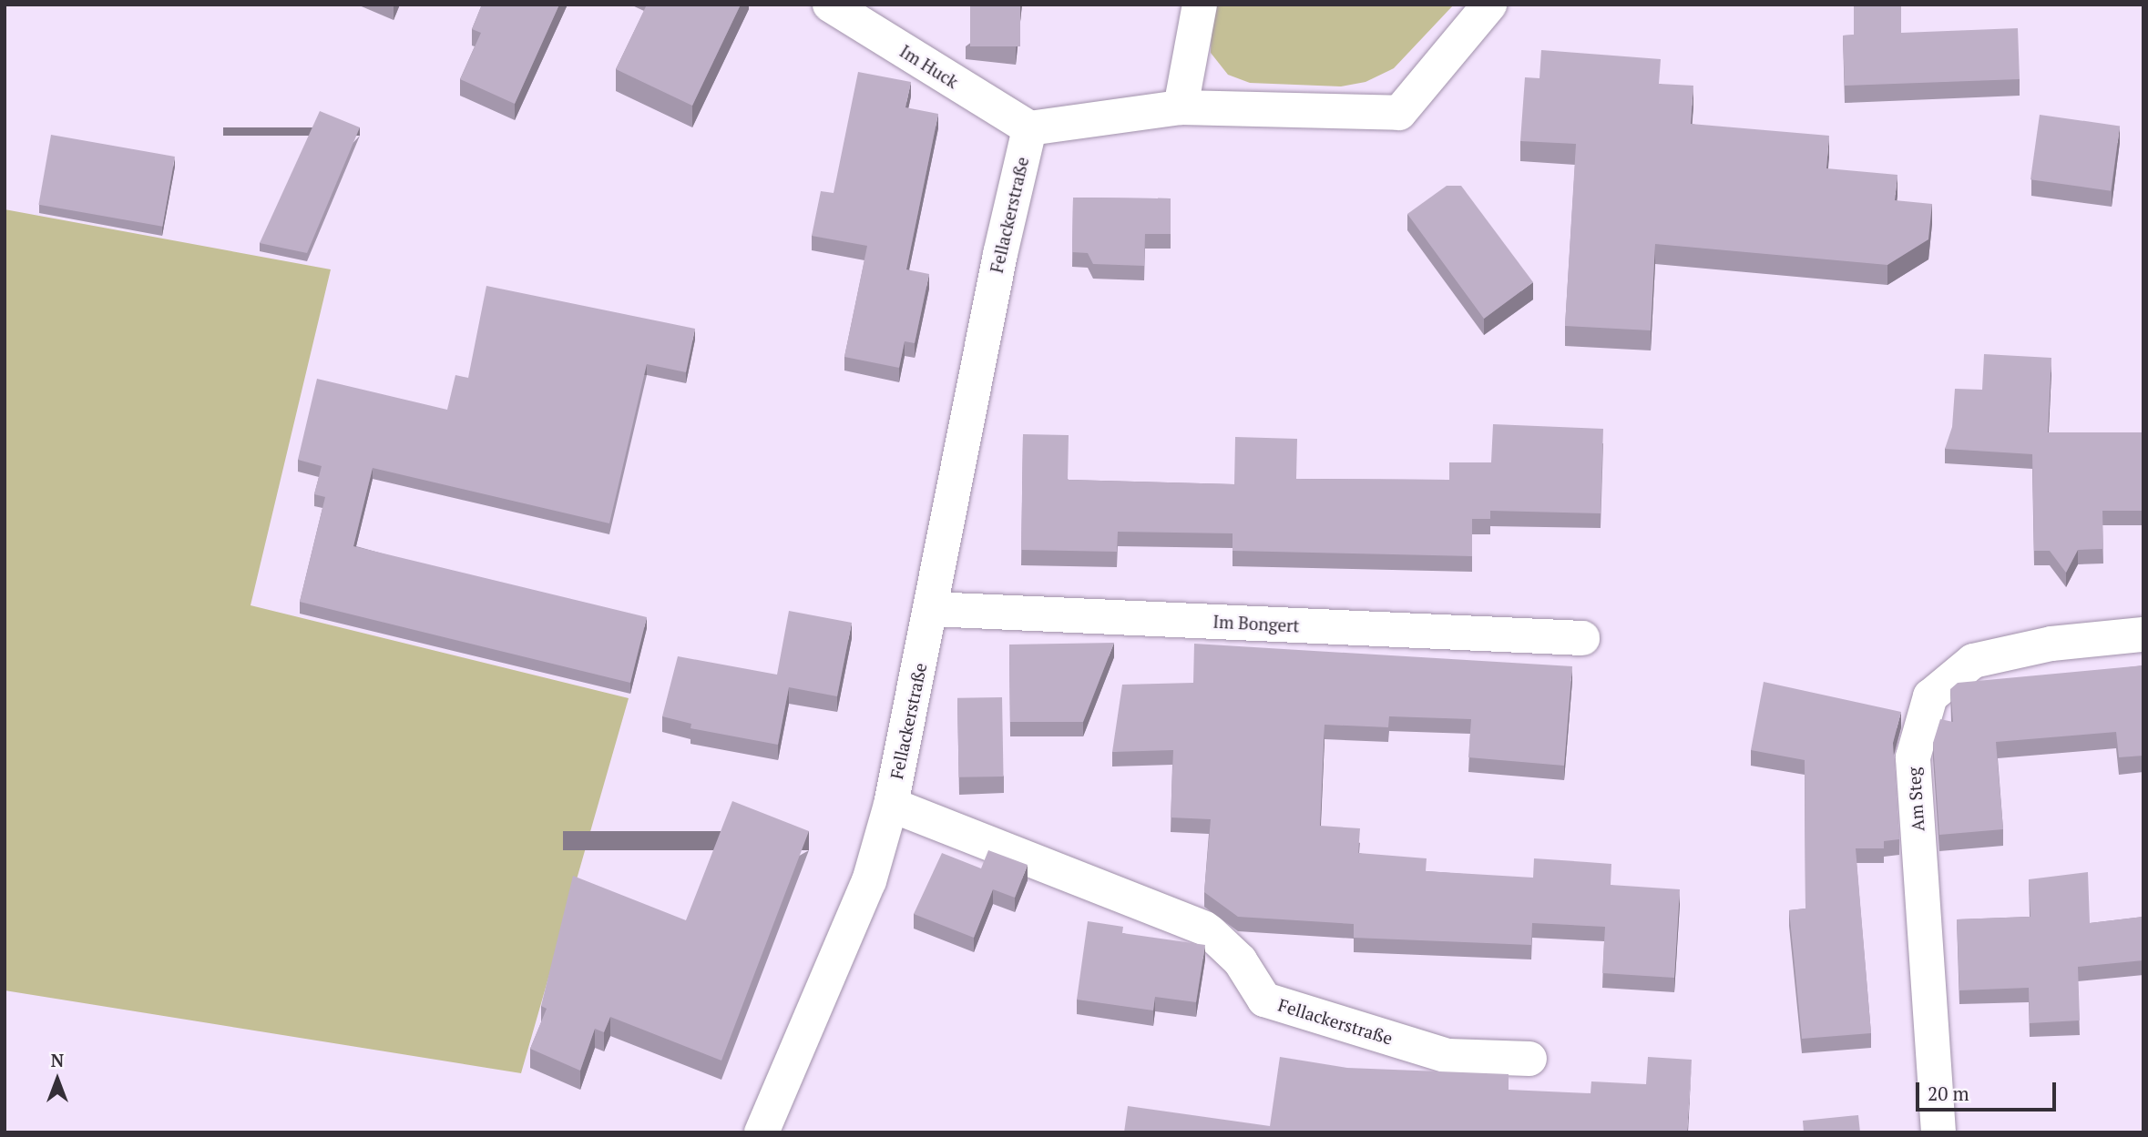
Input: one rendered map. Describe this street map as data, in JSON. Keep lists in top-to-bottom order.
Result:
{
  "streets": {
    "street": [
      "Im Huck",
      "Fellackerstraße",
      "Im Bongert",
      "Am Steg"
    ]
  },
  "crossings": [
    ["Im Huck", "Fellackerstraße"],
    ["Fellackerstraße", "Im Bongert"]
  ],
  "scale_bar": "20 m",
  "north": "top"
}
